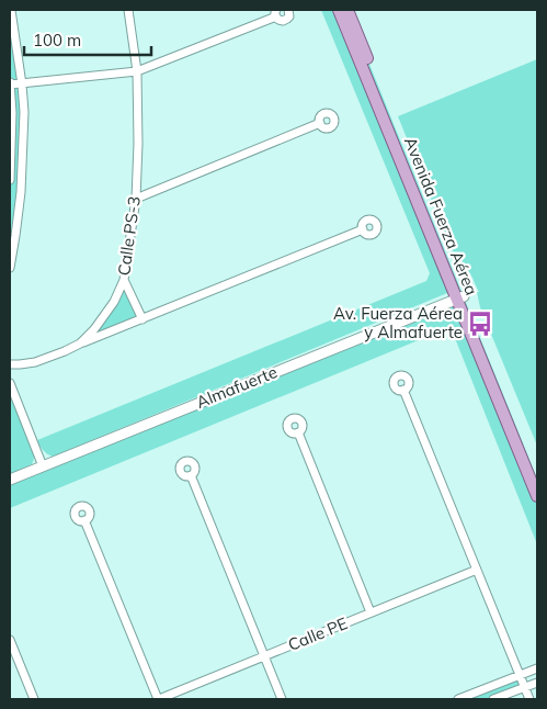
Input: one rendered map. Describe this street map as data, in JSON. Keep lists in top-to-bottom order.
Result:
{
  "streets": {
    "main road": ["Avenida Fuerza Aérea"],
    "street": ["Calle PS-3", "Almafuerte", "Calle PE"]
  },
  "crossings": [
    ["Avenida Fuerza Aérea", "Almafuerte"]
  ],
  "places": {
    "bus stop": ["Av. Fuerza Aérea y Almafuerte"]
  },
  "scale_bar": "100 m"
}
